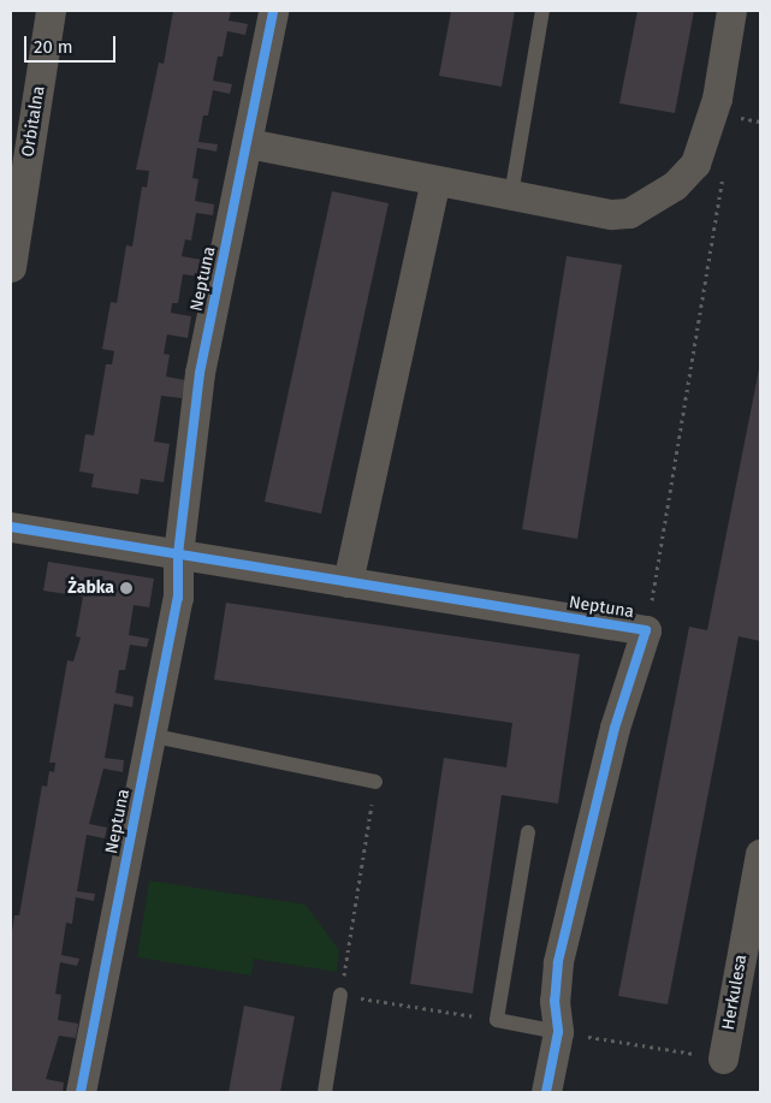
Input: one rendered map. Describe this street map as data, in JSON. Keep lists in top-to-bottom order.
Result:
{
  "streets": {
    "street": ["Orbitalna", "Neptuna", "Herkulesa"]
  },
  "places": ["Żabka"],
  "scale_bar": "20 m"
}
